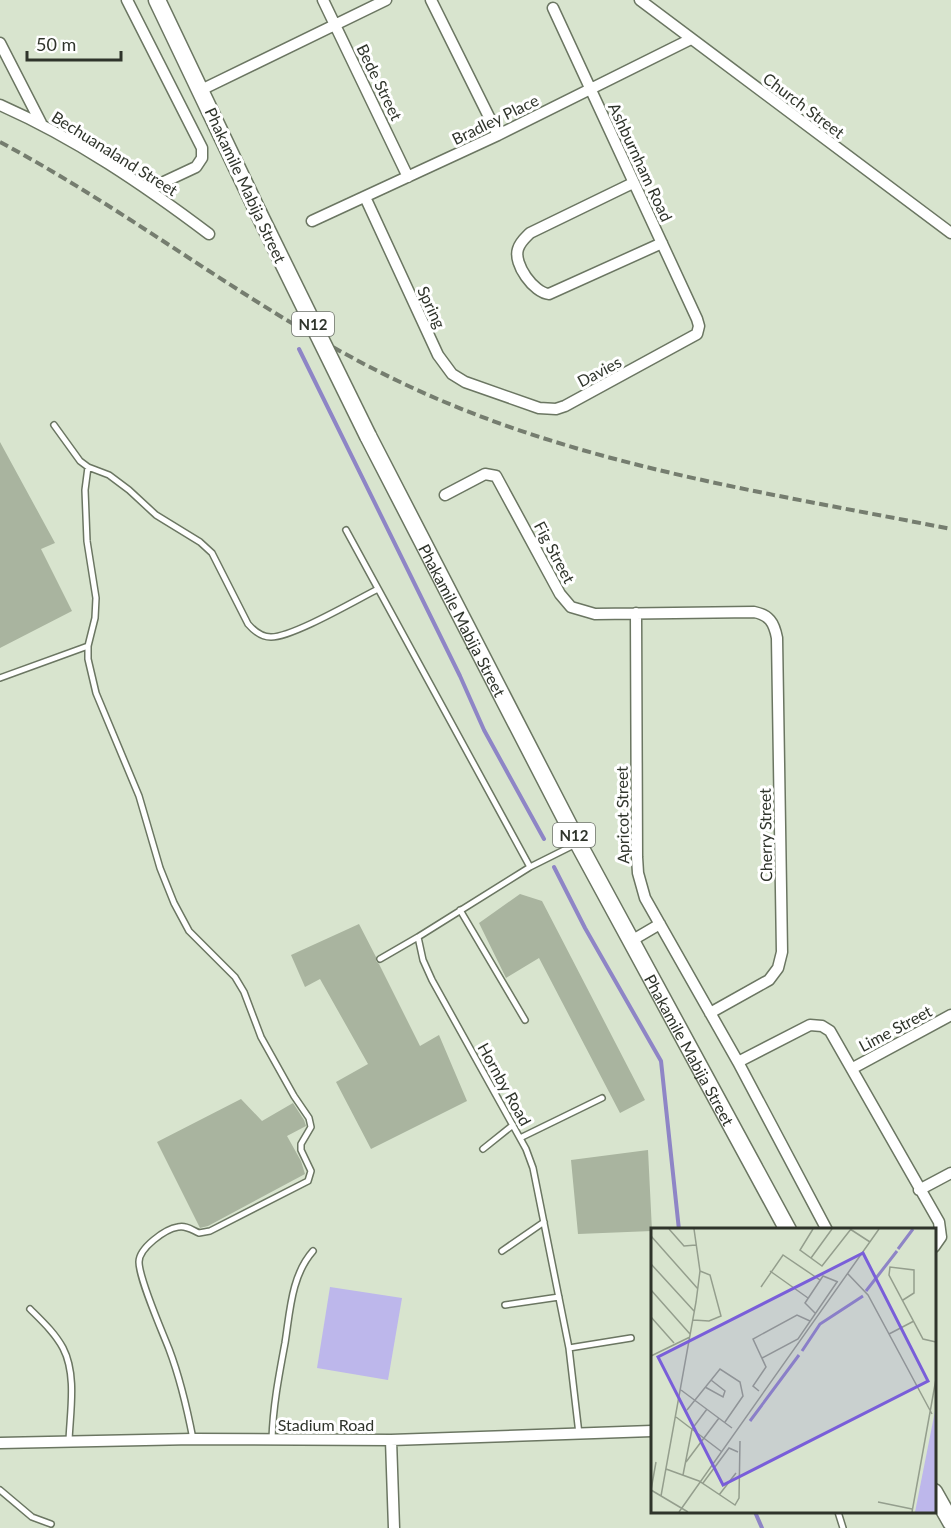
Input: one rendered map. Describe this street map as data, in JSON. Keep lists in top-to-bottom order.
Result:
{
  "streets": {
    "highway": ["Phakamile Mabija Street", "N12"],
    "street": [
      "Bede Street",
      "Church Street",
      "Bradley Place",
      "Bechuanaland Street",
      "Ashburnham Road",
      "Spring",
      "Davies",
      "Fig Street",
      "Apricot Street",
      "Cherry Street",
      "Lime Street",
      "Stadium Road"
    ],
    "lane": ["Hornby Road"]
  },
  "crossings": [
    ["Bede Street", "Bradley Place"],
    ["Church Street", "Bradley Place"],
    ["Bradley Place", "Ashburnham Road"],
    ["Bradley Place", "Spring"],
    ["Bechuanaland Street", "Phakamile Mabija Street"],
    ["Ashburnham Road", "Davies"],
    ["Spring", "Davies"],
    ["Fig Street", "Apricot Street"],
    ["Fig Street", "Cherry Street"],
    ["Apricot Street", "Cherry Street"],
    ["Hornby Road", "Stadium Road"]
  ],
  "scale_bar": "50 m"
}
